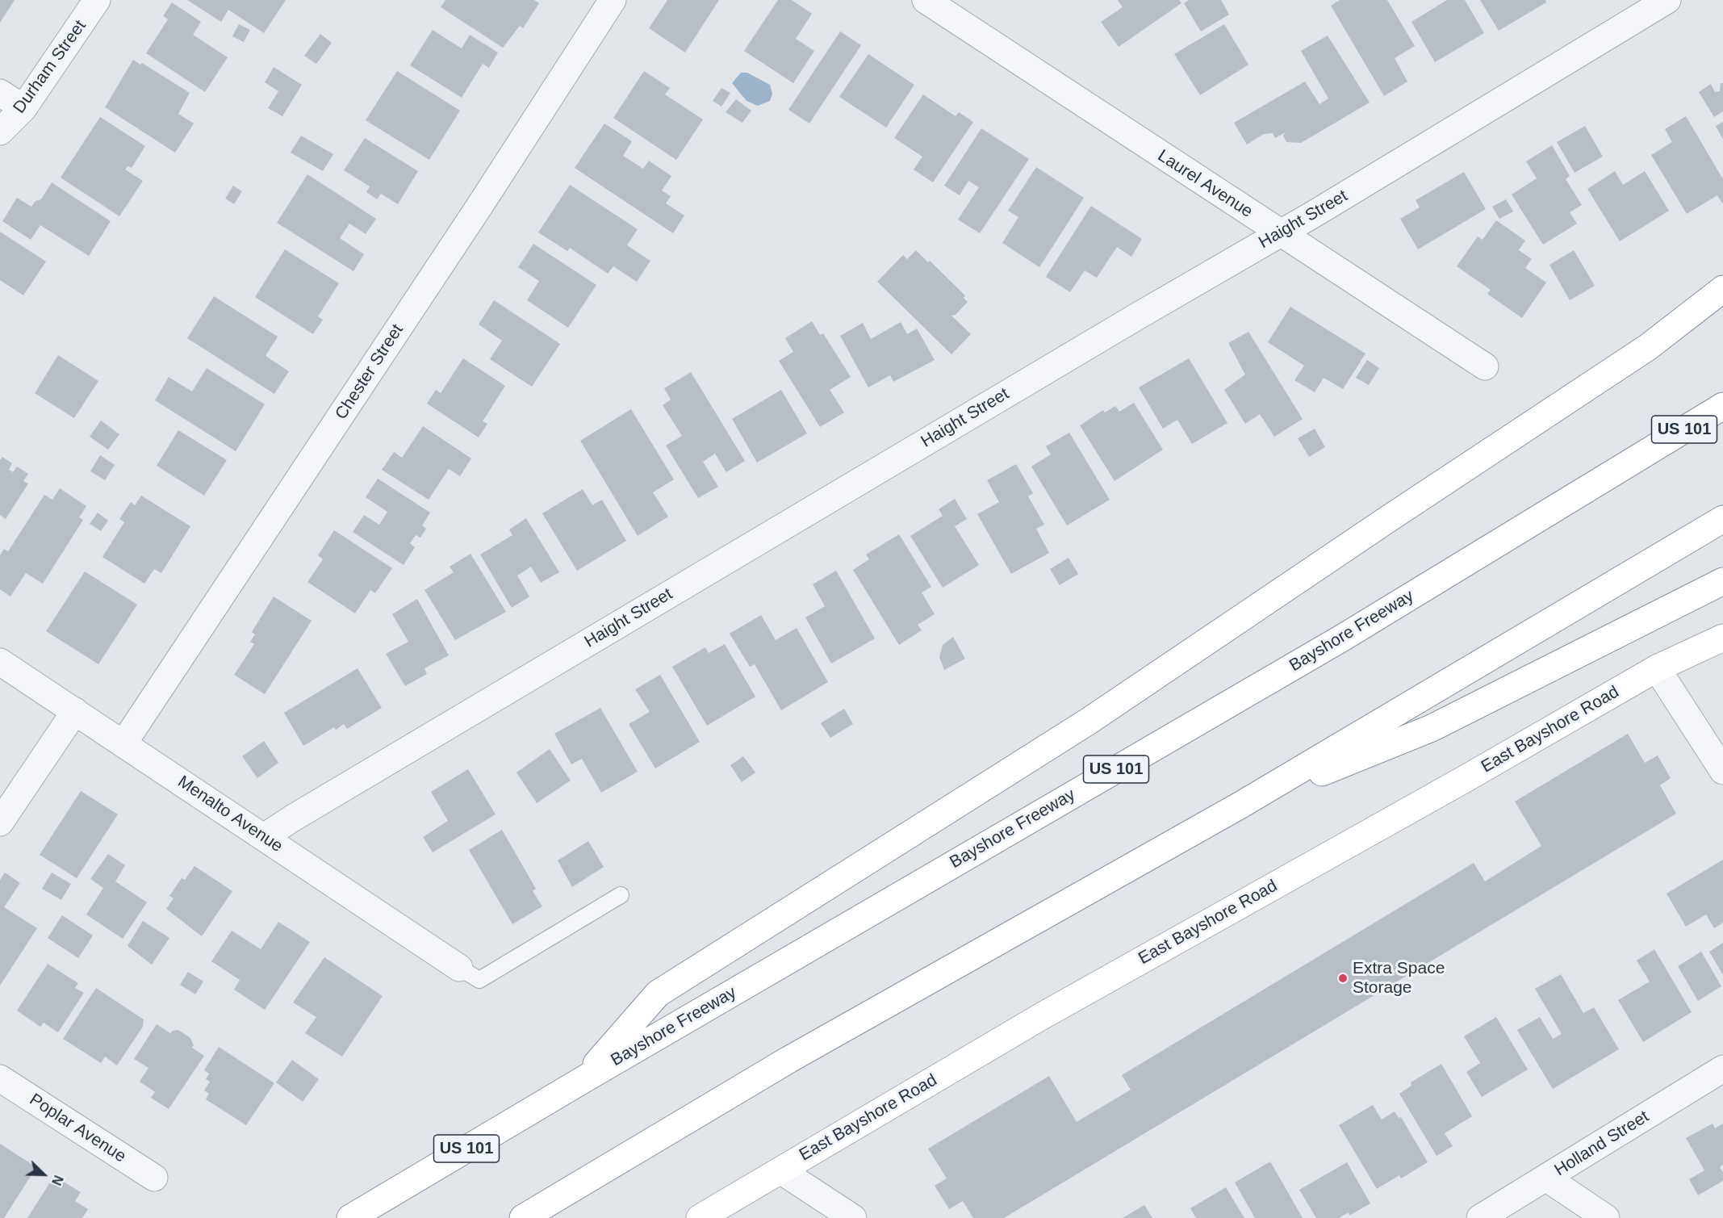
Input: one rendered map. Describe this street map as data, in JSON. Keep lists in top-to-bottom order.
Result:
{
  "streets": {
    "main road": ["US 101", "Bayshore Freeway", "East Bayshore Road"],
    "street": [
      "Durham Street",
      "Laurel Avenue",
      "Haight Street",
      "Chester Street",
      "Menalto Avenue",
      "Poplar Avenue",
      "Holland Street"
    ]
  },
  "crossings": [
    ["Laurel Avenue", "Haight Street"],
    ["Haight Street", "Menalto Avenue"],
    ["Chester Street", "Menalto Avenue"]
  ],
  "places": ["Extra Space Storage"],
  "north": "bottom right"
}
